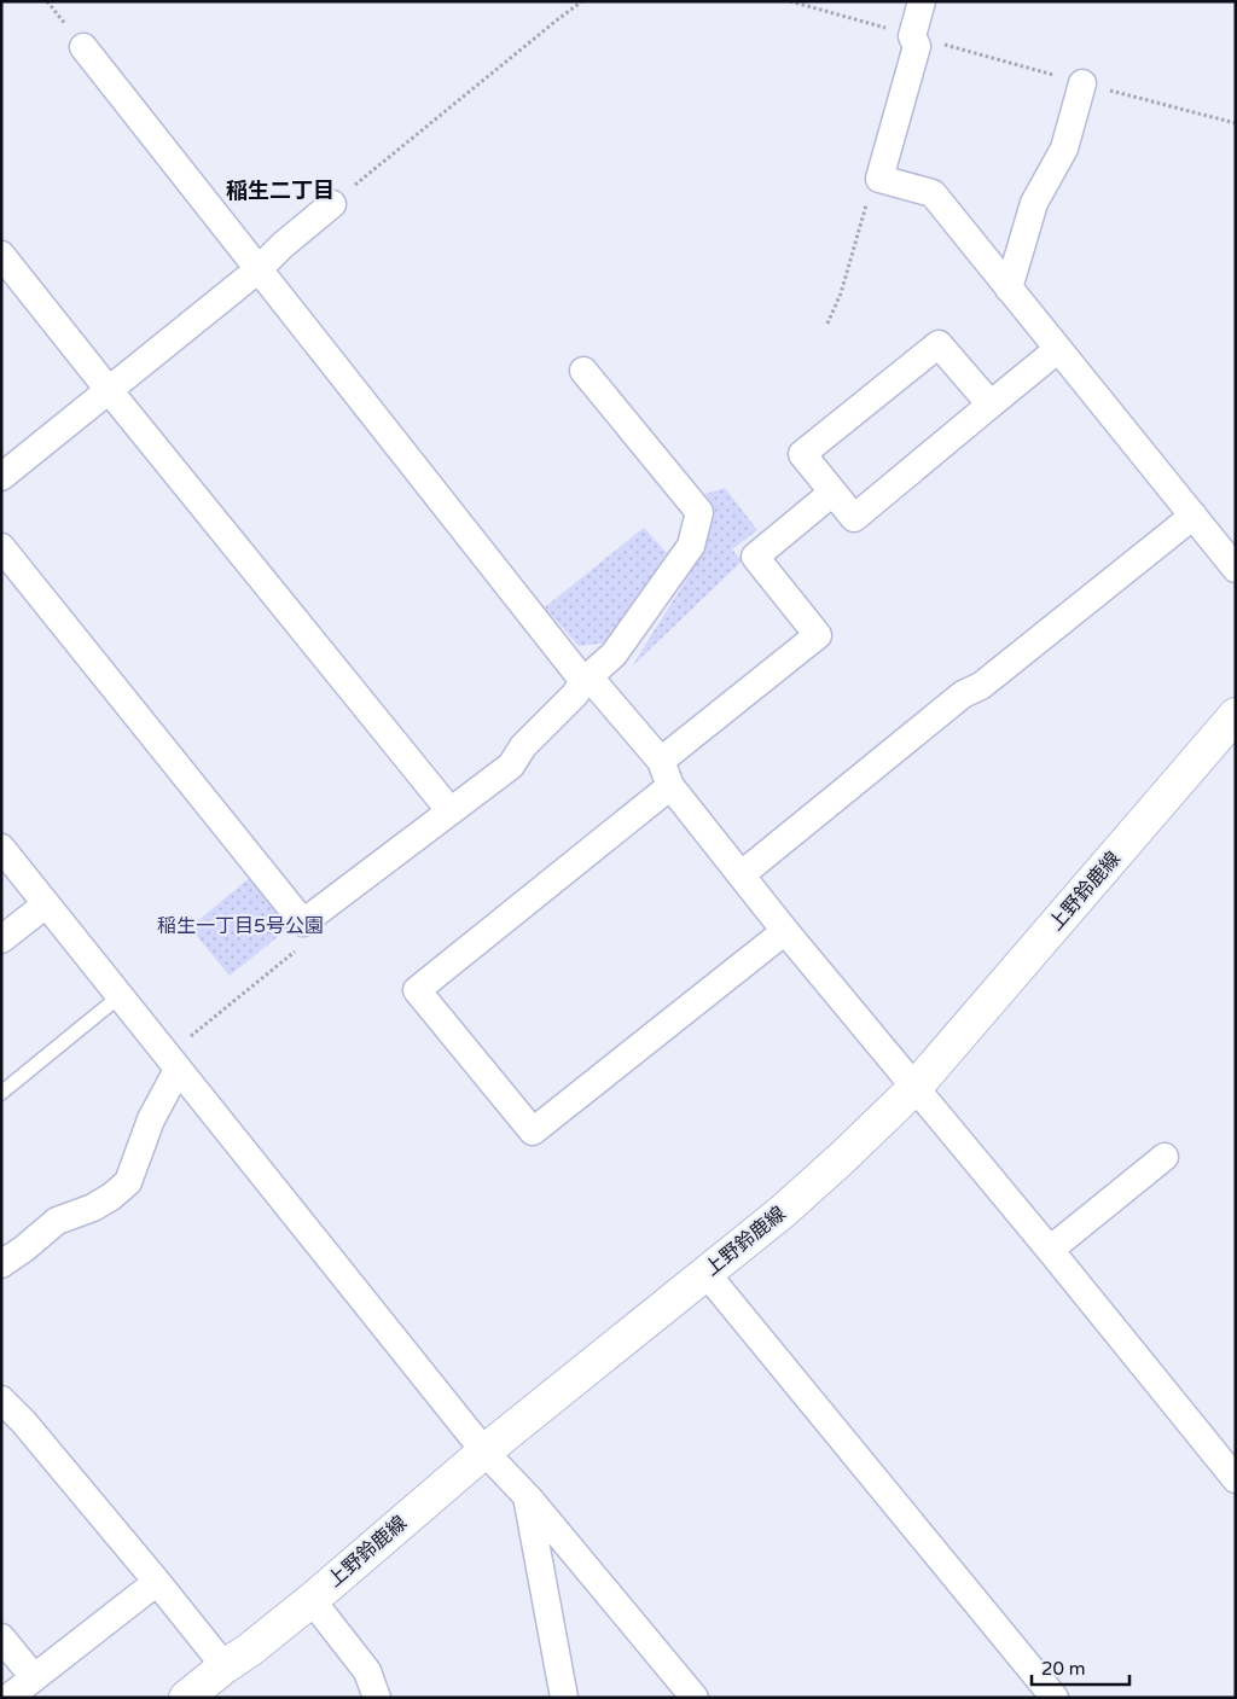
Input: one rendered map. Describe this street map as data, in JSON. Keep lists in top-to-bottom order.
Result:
{
  "streets": {
    "main road": ["上野鈴鹿線"]
  },
  "districts": ["稲生二丁目"],
  "parks": ["稲生一丁目5号公園"],
  "scale_bar": "20 m"
}
